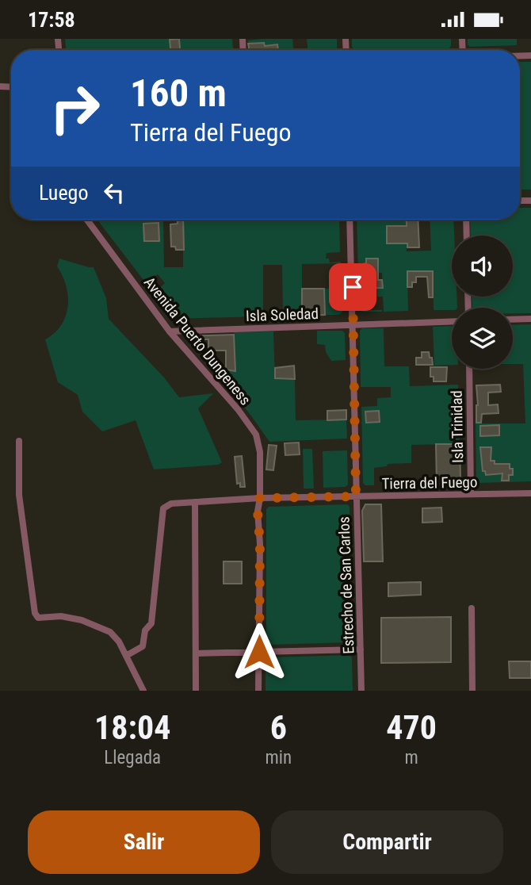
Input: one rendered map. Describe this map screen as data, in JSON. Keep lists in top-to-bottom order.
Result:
{
  "streets": {
    "street": [
      "Isla Soledad",
      "Avenida Puerto Dungeness",
      "Isla Trinidad",
      "Tierra del Fuego",
      "Estrecho de San Carlos"
    ]
  },
  "crossings": [
    ["Isla Soledad", "Avenida Puerto Dungeness"],
    ["Isla Soledad", "Estrecho de San Carlos"],
    ["Avenida Puerto Dungeness", "Tierra del Fuego"],
    ["Isla Trinidad", "Tierra del Fuego"],
    ["Tierra del Fuego", "Estrecho de San Carlos"]
  ],
  "page": {
    "status": "17:58",
    "turn": ["160 m", "Tierra del Fuego"],
    "then": "Luego",
    "eta": [
      "18:04",
      "Llegada",
      "6",
      "min",
      "470",
      "m"
    ],
    "buttons": ["Salir", "Compartir"]
  }
}
